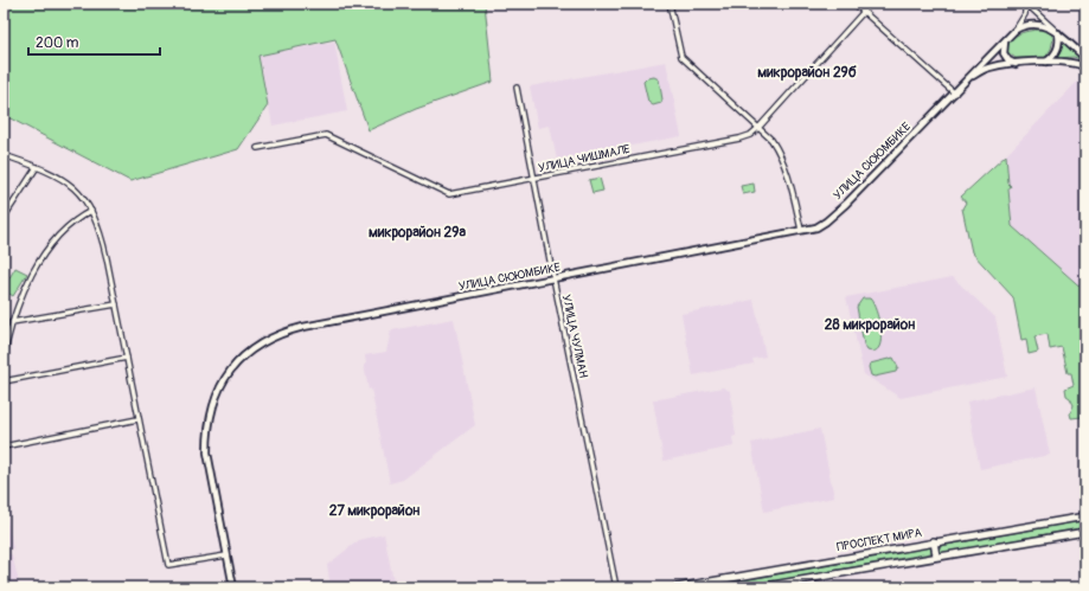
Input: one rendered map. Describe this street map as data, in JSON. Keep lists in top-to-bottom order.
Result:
{
  "streets": {
    "main road": ["ПРОСПЕКТ МИРА"],
    "street": ["УЛИЦА ЧИШМАЛЕ", "УЛИЦА СЮЮМБИКЕ", "УЛИЦА ЧУЛМАН"]
  },
  "crossings": [
    ["УЛИЦА ЧИШМАЛЕ", "УЛИЦА ЧУЛМАН"],
    ["УЛИЦА СЮЮМБИКЕ", "УЛИЦА ЧУЛМАН"]
  ],
  "districts": [
    "микрорайон 29б",
    "микрорайон 29а",
    "28 микрорайон",
    "27 микрорайон"
  ],
  "scale_bar": "200 m"
}
